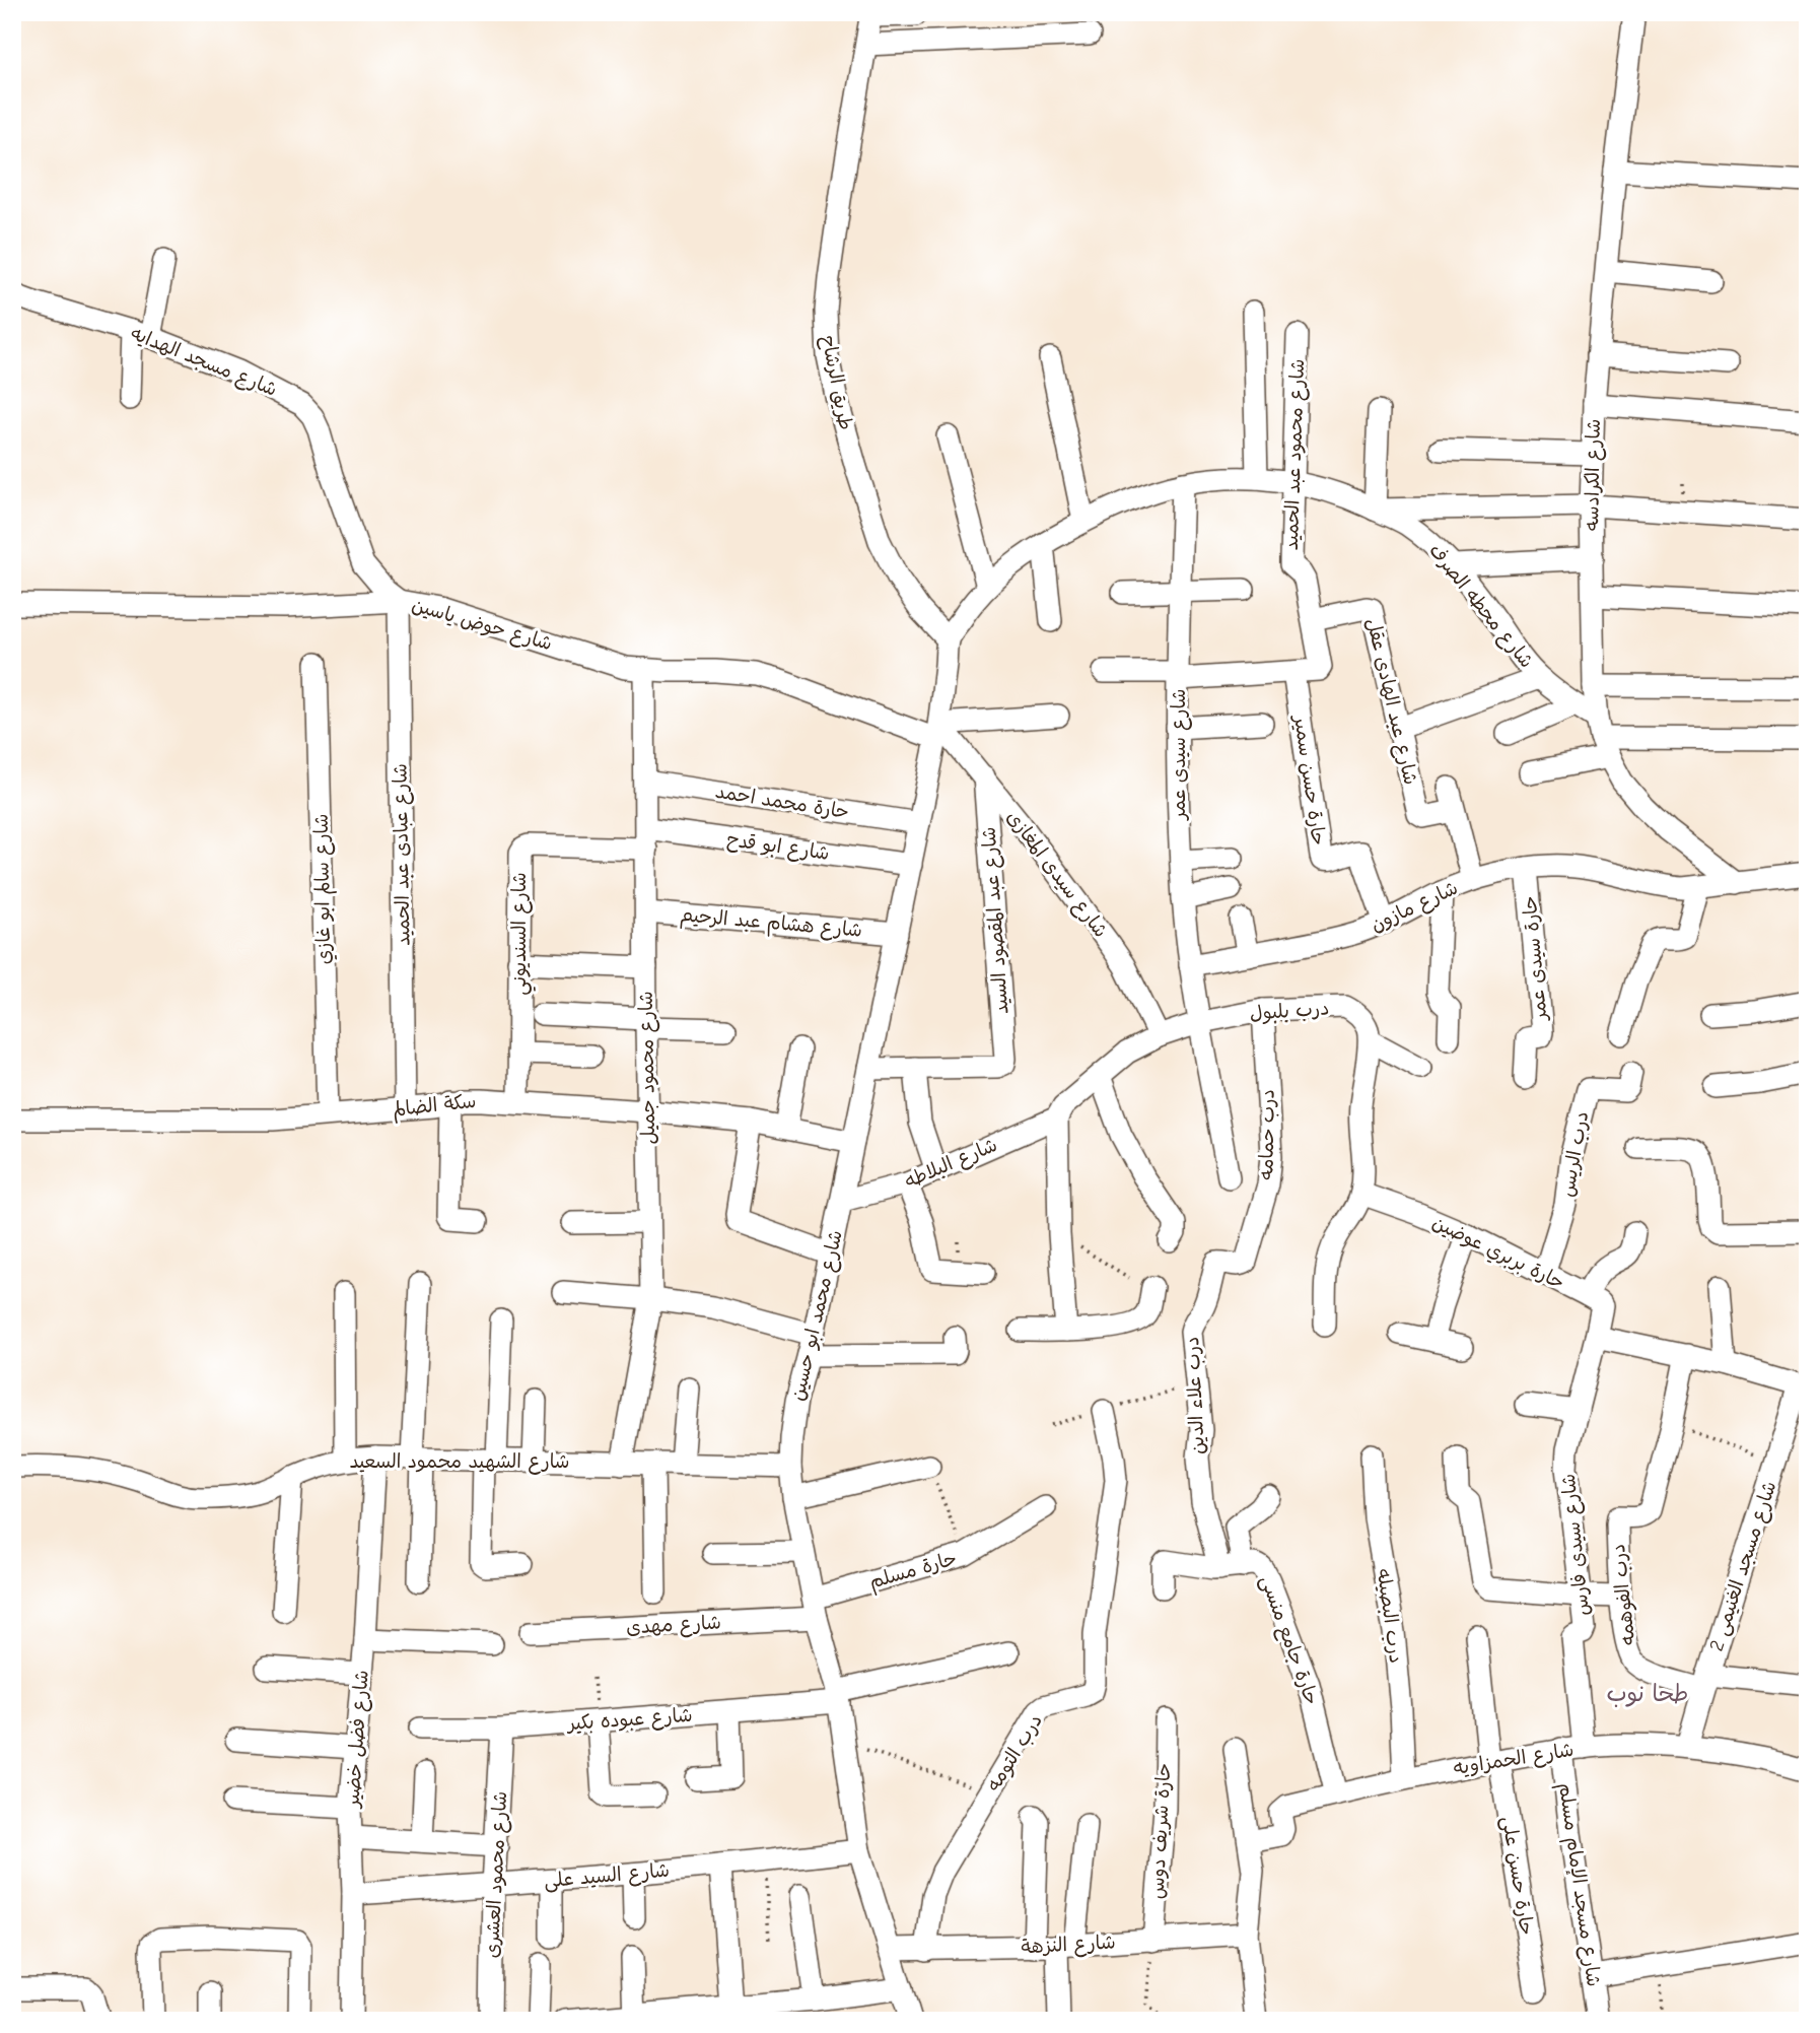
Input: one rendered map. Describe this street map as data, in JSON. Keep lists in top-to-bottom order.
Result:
{
  "streets": {
    "street": [
      "شارع مسجد الهدايه",
      "طريق الرشاح",
      "شارع محمود عبد الحميد",
      "شارع الكرادسه",
      "شارع محطه الصرف",
      "شارع حوض ياسين",
      "شارع عبد الهادى عقل",
      "شارع سيدى عمر",
      "حارة حسن سمير",
      "حارة محمد احمد",
      "شارع ابو قدح",
      "شارع عبادى عبد الحميد",
      "شارع سيدى المغازى",
      "شارع سالم ابو غازي",
      "شارع مازون",
      "شارع عبد المقصود السيد",
      "شارع هشام عبد الرحيم",
      "شارع السنديوني",
      "حارة سيدى عمر",
      "درب بلبول",
      "شارع محمود جميل",
      "سكة الضالم",
      "درب حمامه",
      "درب الريس",
      "شارع البلاطه",
      "حارة بربري عوضين",
      "شارع محمد ابو حسين",
      "درب علاء الدين",
      "شارع الشهيد محمود السعيد",
      "شارع سيدى فارس",
      "شارع مسجد الغنيمى 2",
      "حارة مسلم",
      "درب الفوهمه",
      "درب البصيله",
      "شارع مهدى",
      "حارة جامع منسى",
      "شارع عبوده بكير",
      "شارع فضل خضير",
      "درب التومه",
      "شارع الحمزاويه",
      "حارة شريف دوس",
      "شارع محمود العشرى",
      "شارع السيد على",
      "حارة حسن على",
      "شارع مسجد الإمام مسلم",
      "شارع النزهة"
    ]
  },
  "crossings": [
    ["شارع مسجد الهدايه", "شارع حوض ياسين"],
    ["شارع مسجد الهدايه", "شارع عبادى عبد الحميد"],
    ["طريق الرشاح", "شارع محطه الصرف"],
    ["طريق الرشاح", "شارع محمد ابو حسين"],
    ["شارع محمود عبد الحميد", "شارع محطه الصرف"],
    ["شارع محمود عبد الحميد", "شارع عبد الهادى عقل"],
    ["شارع محمود عبد الحميد", "حارة حسن سمير"],
    ["شارع الكرادسه", "شارع محطه الصرف"],
    ["شارع الكرادسه", "شارع مازون"],
    ["شارع محطه الصرف", "شارع سيدى عمر"],
    ["شارع محطه الصرف", "شارع محمد ابو حسين"],
    ["شارع حوض ياسين", "شارع عبادى عبد الحميد"],
    ["شارع حوض ياسين", "شارع سيدى المغازى"],
    ["شارع حوض ياسين", "شارع محمود جميل"],
    ["شارع حوض ياسين", "شارع محمد ابو حسين"],
    ["شارع سيدى عمر", "شارع مازون"],
    ["شارع سيدى عمر", "درب بلبول"],
    ["حارة حسن سمير", "شارع مازون"],
    ["حارة محمد احمد", "شارع محمود جميل"],
    ["حارة محمد احمد", "شارع محمد ابو حسين"],
    ["شارع ابو قدح", "شارع السنديوني"],
    ["شارع ابو قدح", "شارع محمود جميل"],
    ["شارع ابو قدح", "شارع محمد ابو حسين"],
    ["شارع عبادى عبد الحميد", "سكة الضالم"],
    ["شارع سيدى المغازى", "شارع عبد المقصود السيد"],
    ["شارع سيدى المغازى", "درب بلبول"],
    ["شارع سيدى المغازى", "شارع محمد ابو حسين"],
    ["شارع سالم ابو غازي", "سكة الضالم"],
    ["شارع مازون", "حارة سيدى عمر"],
    ["شارع هشام عبد الرحيم", "شارع محمود جميل"],
    ["شارع هشام عبد الرحيم", "شارع محمد ابو حسين"],
    ["شارع السنديوني", "شارع محمود جميل"],
    ["شارع السنديوني", "سكة الضالم"],
    ["درب بلبول", "درب حمامه"],
    ["درب بلبول", "شارع البلاطه"],
    ["شارع محمود جميل", "سكة الضالم"],
    ["شارع محمود جميل", "شارع الشهيد محمود السعيد"],
    ["سكة الضالم", "شارع محمد ابو حسين"],
    ["درب حمامه", "درب علاء الدين"],
    ["درب الريس", "حارة بربري عوضين"],
    ["شارع البلاطه", "شارع محمد ابو حسين"],
    ["حارة بربري عوضين", "شارع سيدى فارس"],
    ["شارع محمد ابو حسين", "شارع الشهيد محمود السعيد"],
    ["شارع محمد ابو حسين", "حارة مسلم"],
    ["شارع محمد ابو حسين", "شارع مهدى"],
    ["شارع محمد ابو حسين", "شارع عبوده بكير"],
    ["شارع محمد ابو حسين", "شارع السيد على"],
    ["شارع محمد ابو حسين", "شارع النزهة"],
    ["درب علاء الدين", "حارة جامع منسى"],
    ["شارع الشهيد محمود السعيد", "شارع فضل خضير"],
    ["شارع سيدى فارس", "شارع الحمزاويه"],
    ["شارع مسجد الغنيمى 2", "درب الفوهمه"],
    ["شارع مسجد الغنيمى 2", "شارع الحمزاويه"],
    ["حارة مسلم", "شارع مهدى"],
    ["درب البصيله", "شارع الحمزاويه"],
    ["حارة جامع منسى", "شارع الحمزاويه"],
    ["شارع عبوده بكير", "شارع محمود العشرى"],
    ["شارع فضل خضير", "شارع السيد على"],
    ["درب التومه", "شارع النزهة"],
    ["شارع الحمزاويه", "حارة حسن على"],
    ["شارع الحمزاويه", "شارع مسجد الإمام مسلم"],
    ["حارة شريف دوس", "شارع النزهة"],
    ["شارع محمود العشرى", "شارع السيد على"]
  ],
  "districts": ["طحا نوب"]
}
